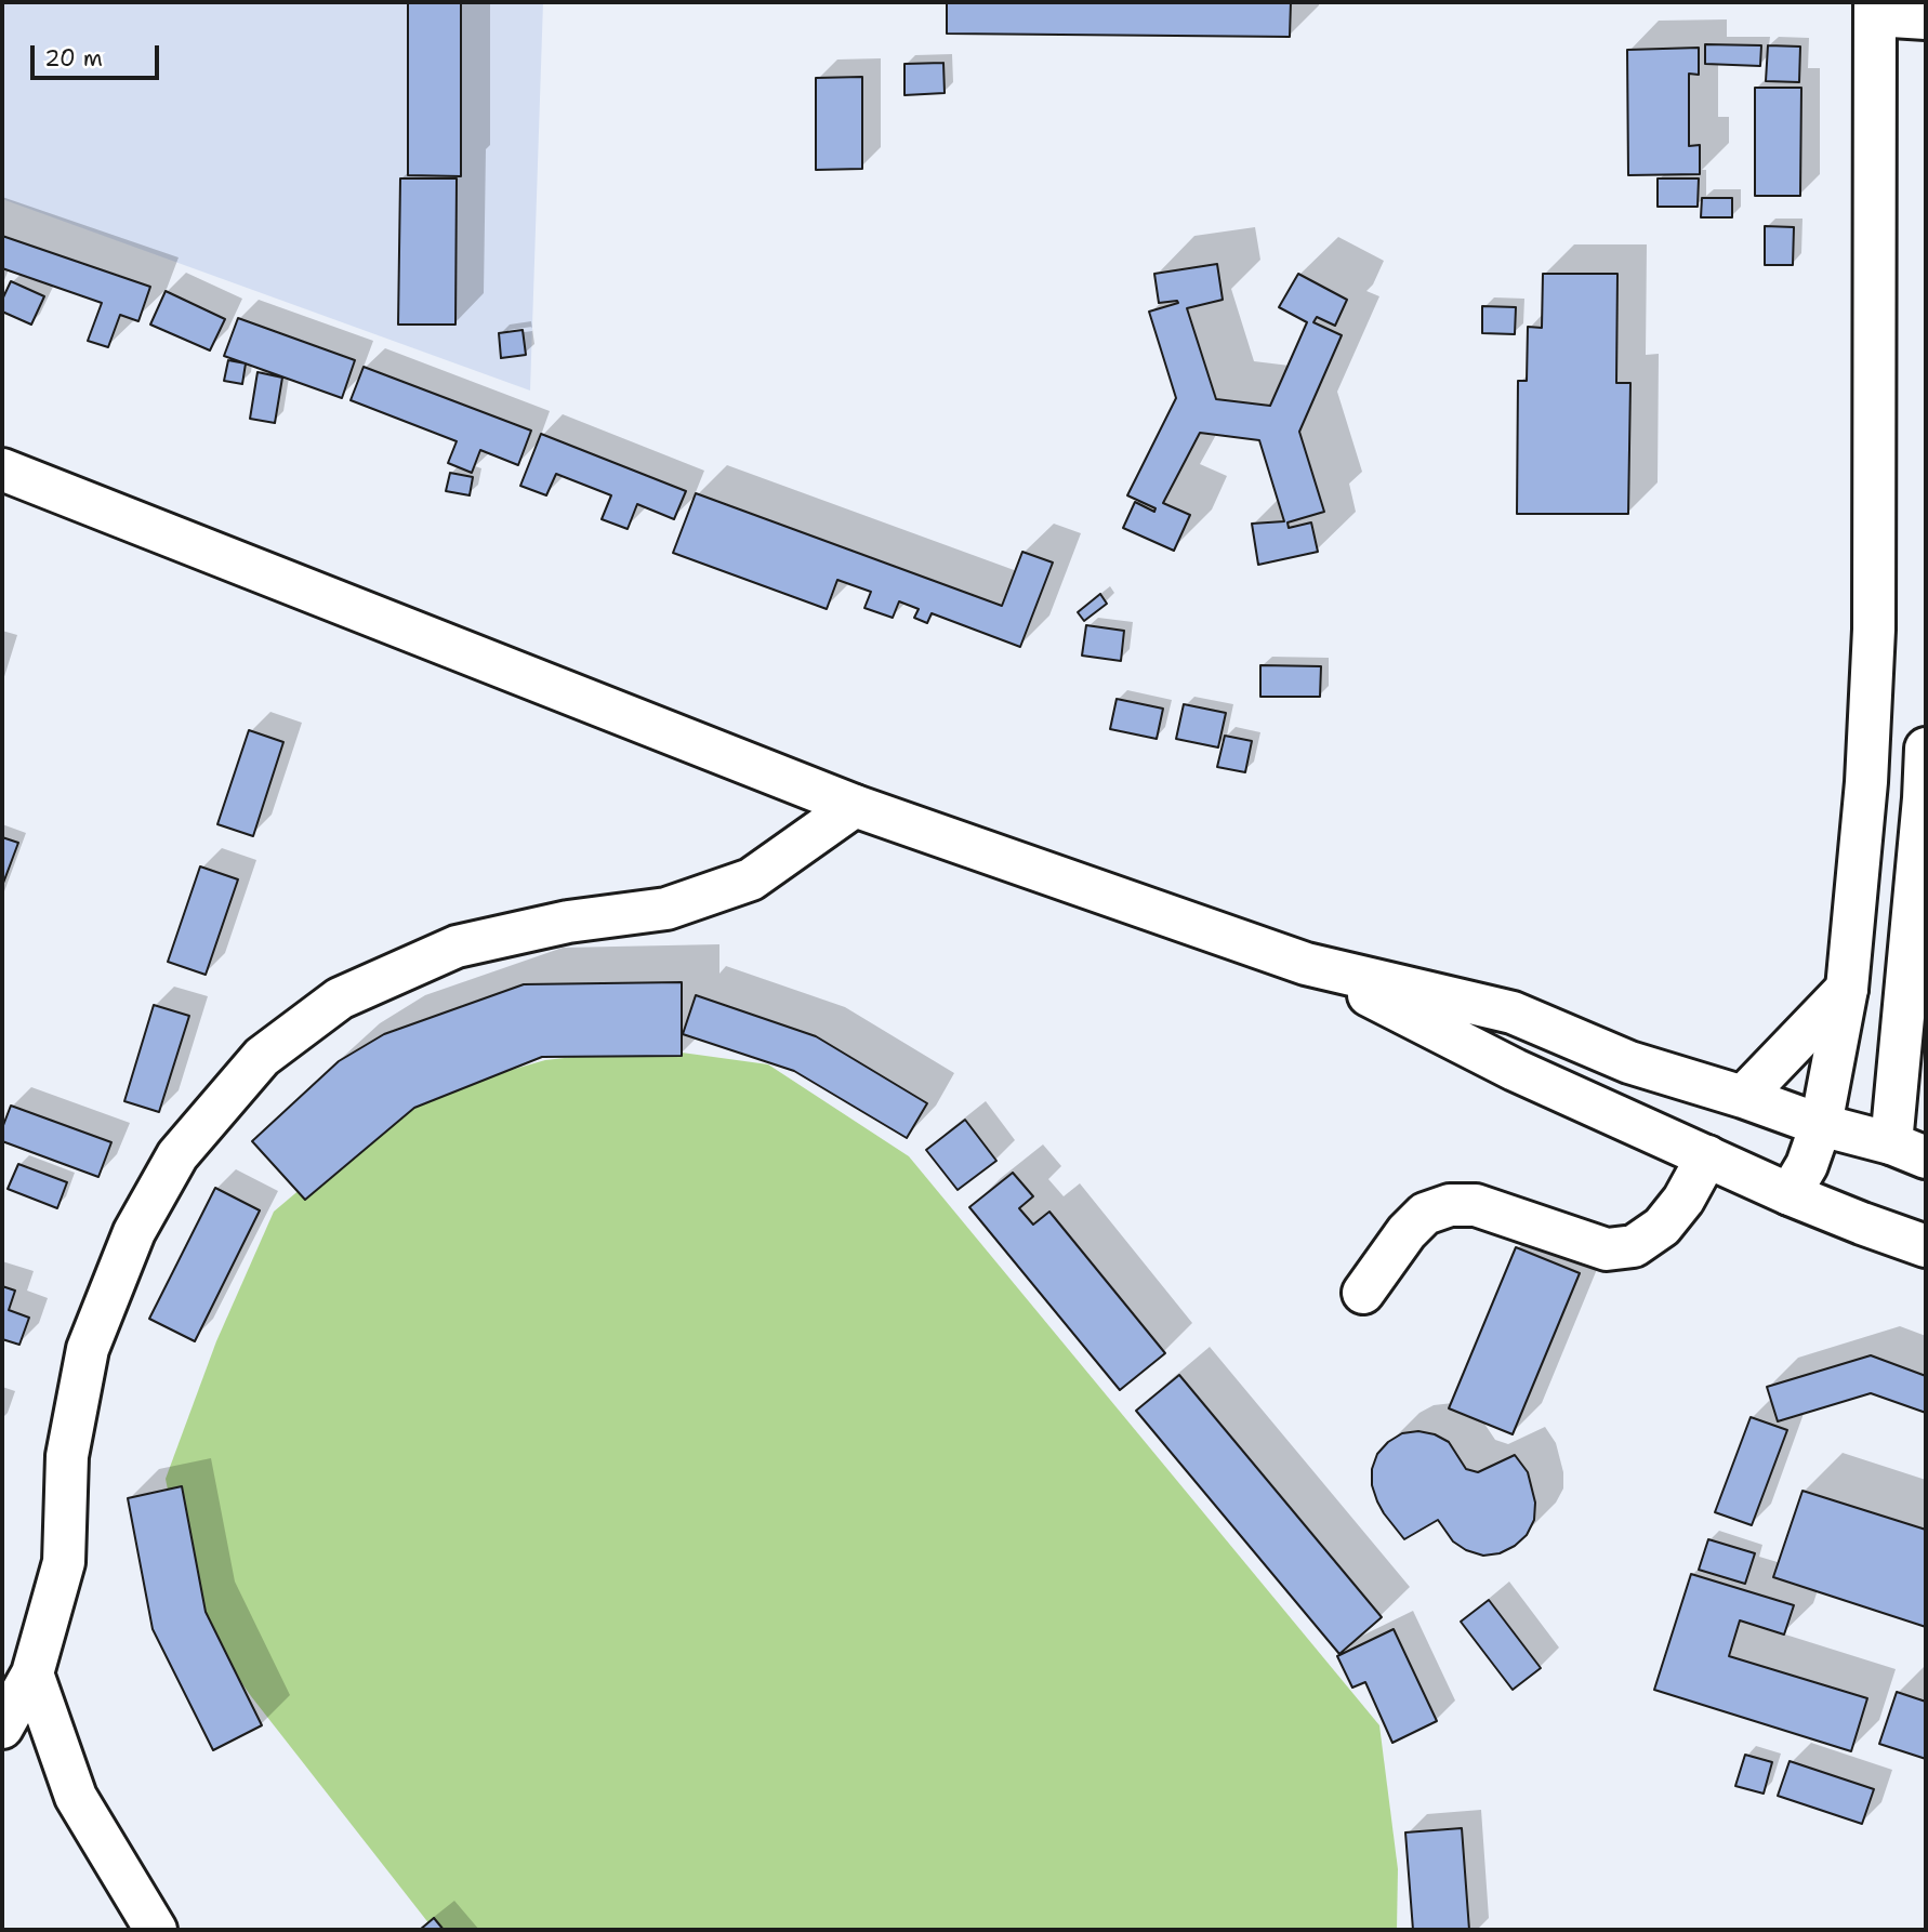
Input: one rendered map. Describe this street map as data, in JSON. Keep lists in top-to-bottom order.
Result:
{
  "scale_bar": "20 m"
}
